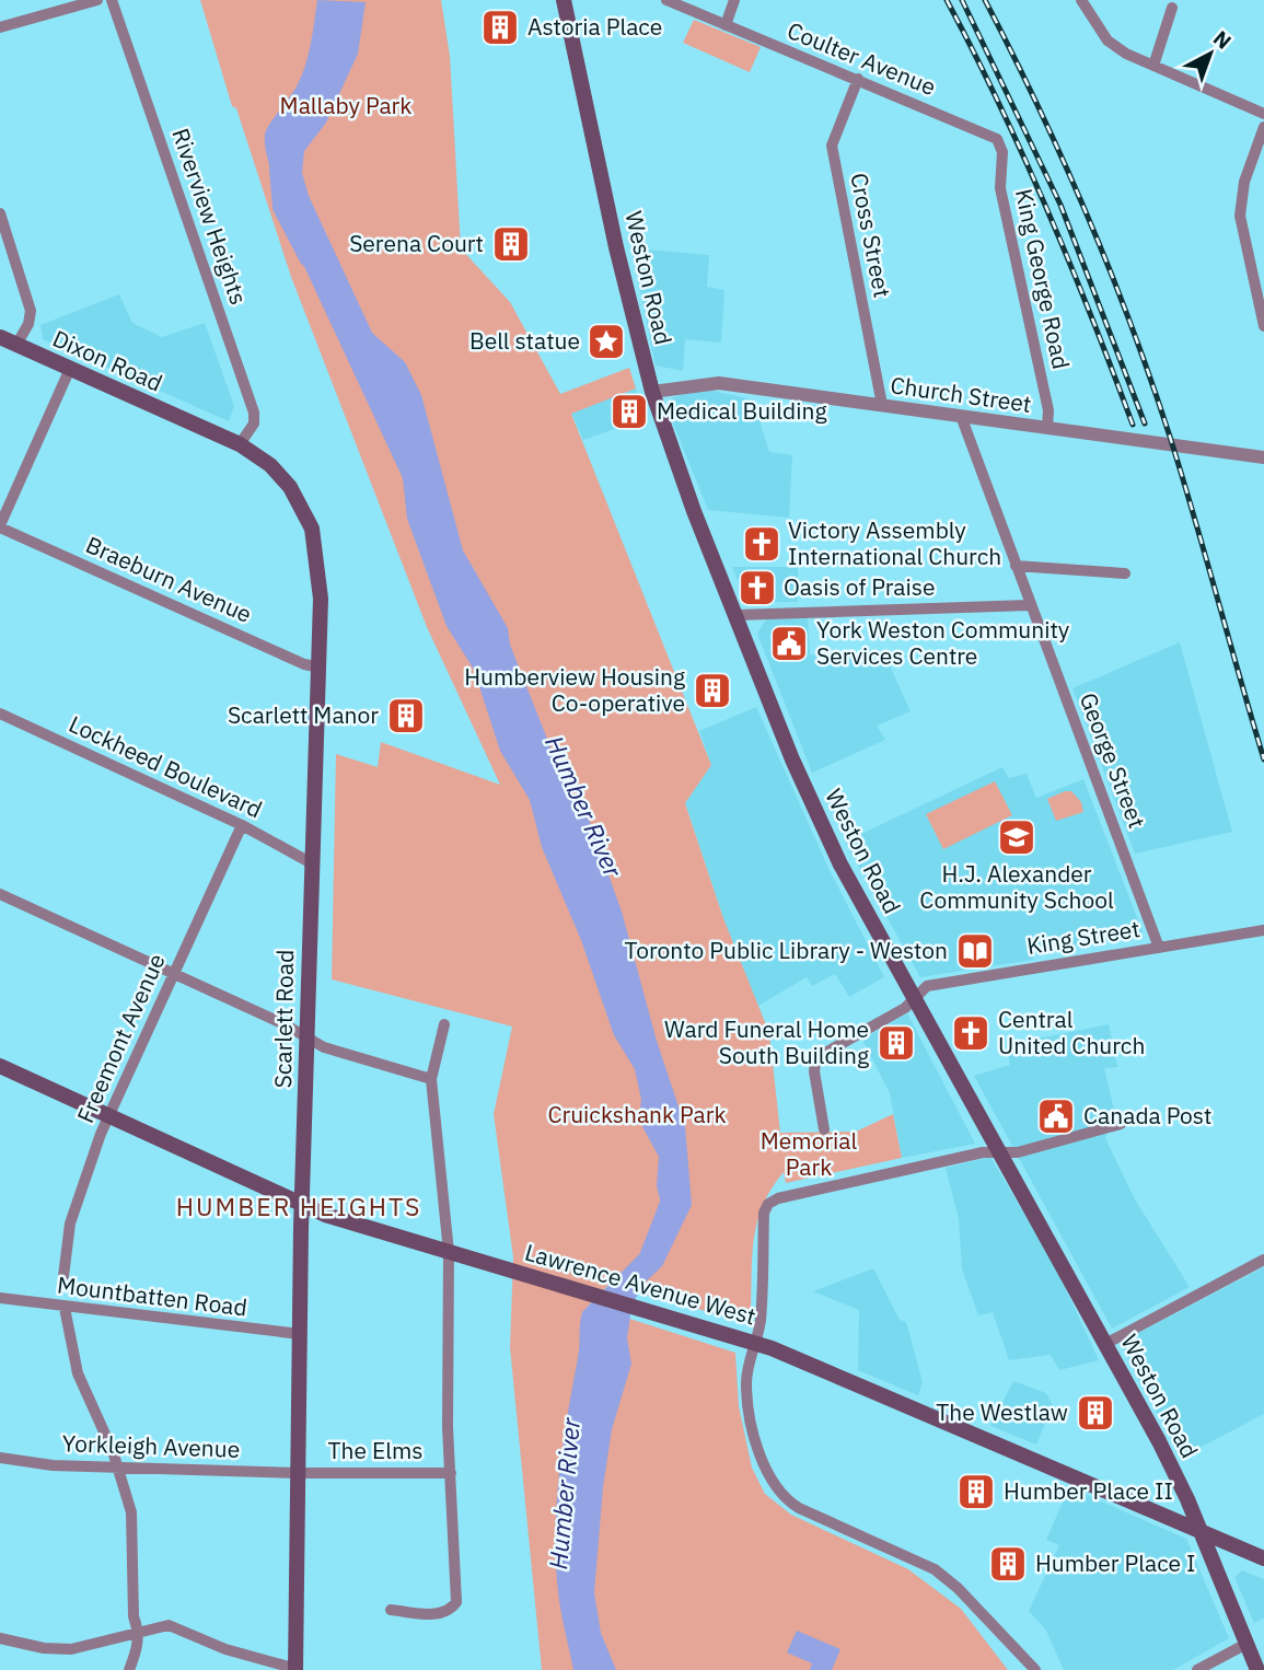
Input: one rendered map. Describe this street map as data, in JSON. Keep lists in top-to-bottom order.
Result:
{
  "streets": {
    "main road": [
      "Weston Road",
      "Dixon Road",
      "Scarlett Road",
      "Lawrence Avenue West"
    ],
    "street": [
      "Coulter Avenue",
      "Riverview Heights",
      "Cross Street",
      "King George Road",
      "Church Street",
      "Braeburn Avenue",
      "George Street",
      "Lockheed Boulevard",
      "King Street",
      "Freemont Avenue",
      "Mountbatten Road",
      "Yorkleigh Avenue",
      "The Elms"
    ]
  },
  "crossings": [
    ["Coulter Avenue", "Cross Street"],
    ["Coulter Avenue", "King George Road"],
    ["Riverview Heights", "Scarlett Road"],
    ["Cross Street", "Church Street"],
    ["Weston Road", "Church Street"],
    ["Weston Road", "King Street"],
    ["Weston Road", "Lawrence Avenue West"],
    ["King George Road", "Church Street"],
    ["Dixon Road", "Scarlett Road"],
    ["Church Street", "George Street"],
    ["Braeburn Avenue", "Scarlett Road"],
    ["George Street", "King Street"],
    ["Lockheed Boulevard", "Scarlett Road"],
    ["Lockheed Boulevard", "Freemont Avenue"],
    ["Scarlett Road", "Lawrence Avenue West"],
    ["Scarlett Road", "Mountbatten Road"],
    ["Scarlett Road", "Yorkleigh Avenue"],
    ["Scarlett Road", "The Elms"],
    ["Freemont Avenue", "Lawrence Avenue West"],
    ["Yorkleigh Avenue", "The Elms"]
  ],
  "districts": ["HUMBER HEIGHTS"],
  "water": ["Humber River"],
  "parks": ["Mallaby Park", "Cruickshank Park", "Memorial Park"],
  "places": {
    "building": [
      "Astoria Place",
      "Serena Court",
      "Medical Building",
      "Humberview Housing Co-operative",
      "Scarlett Manor",
      "Ward Funeral Home South Building",
      "The Westlaw",
      "Humber Place II",
      "Humber Place I"
    ],
    "place": ["Bell statue"],
    "church": ["Victory Assembly International Church", "Oasis of Praise", "Central United Church"],
    "public building": ["York Weston Community Services Centre", "Canada Post"],
    "school or university": ["H.J. Alexander Community School"],
    "library": ["Toronto Public Library - Weston"]
  },
  "north": "top right"
}
